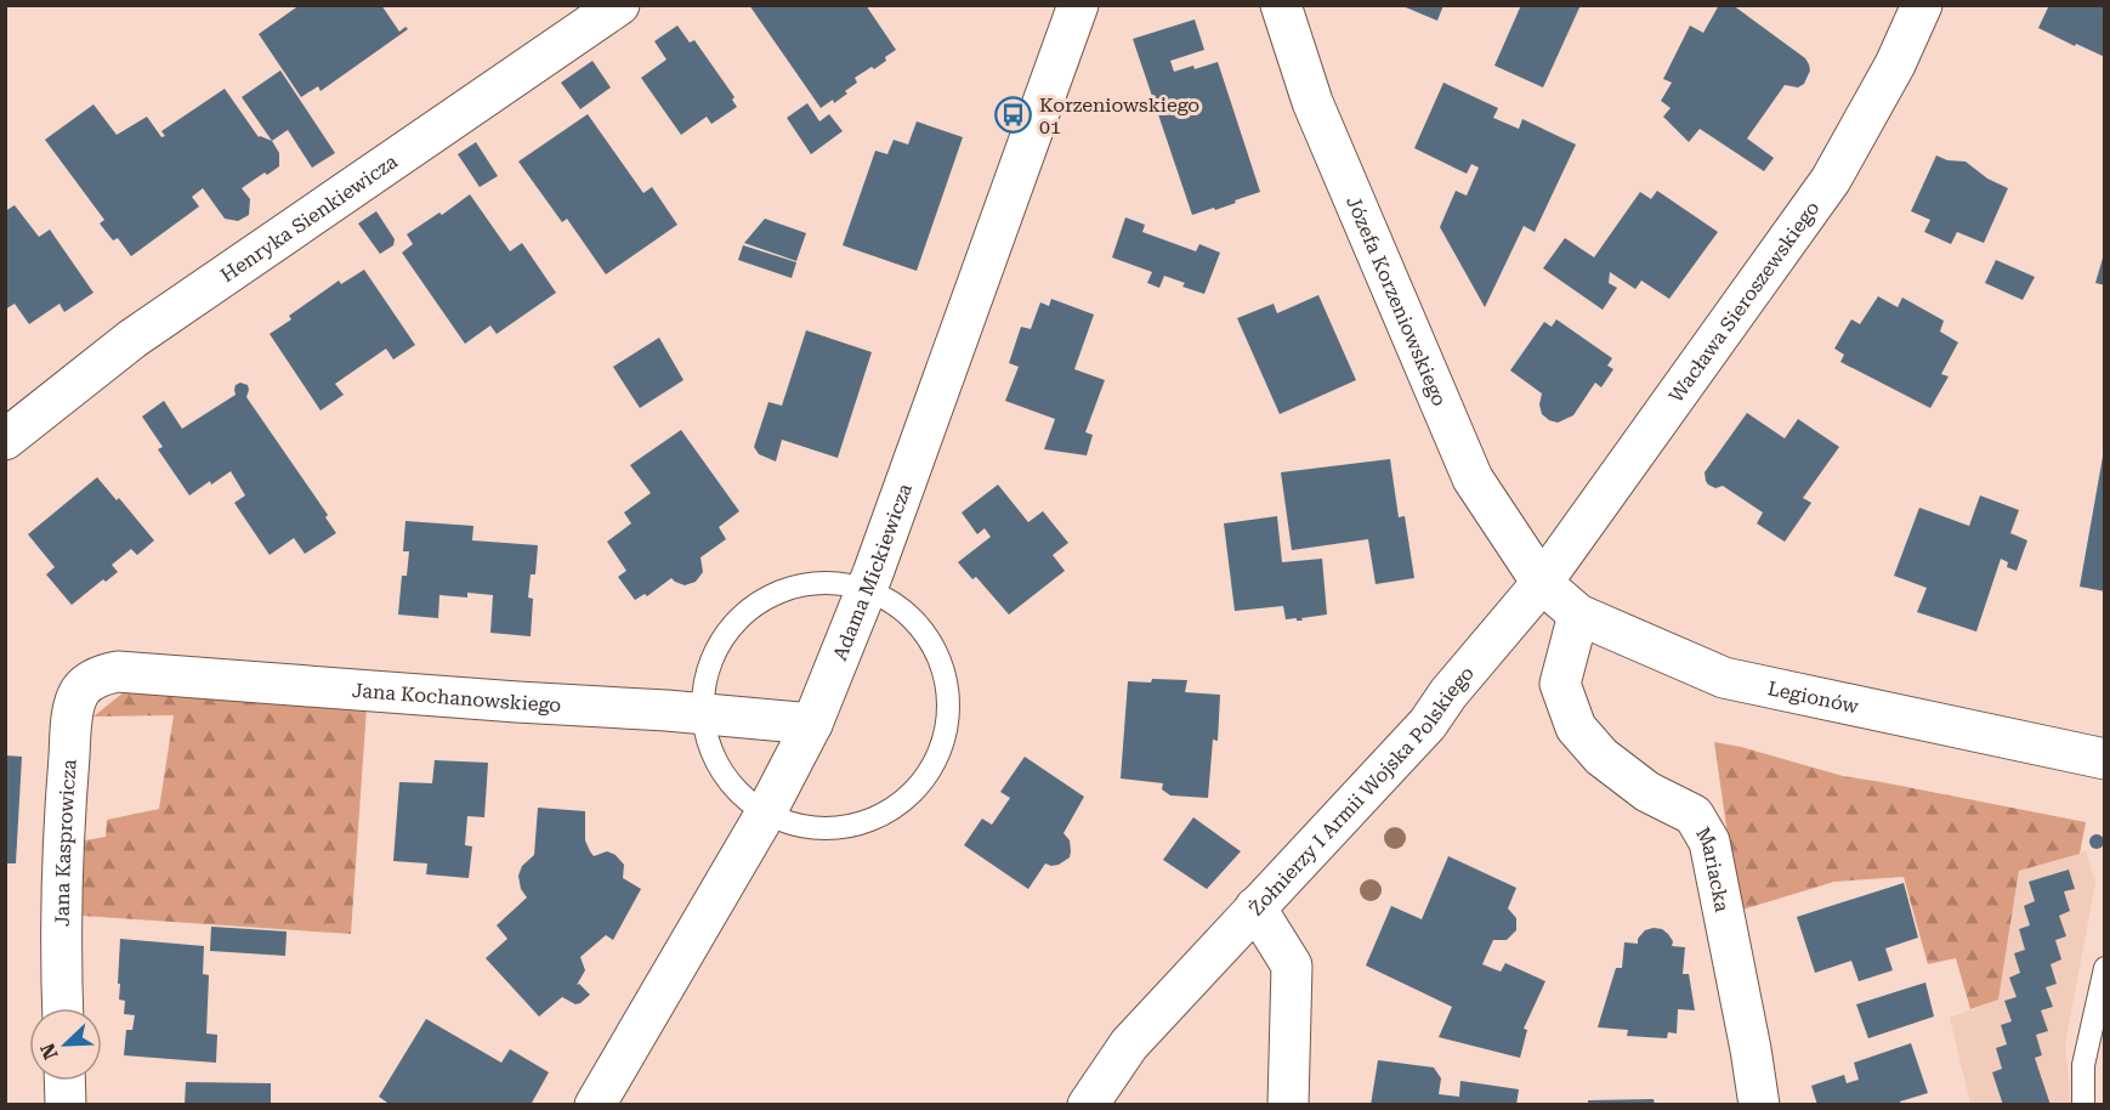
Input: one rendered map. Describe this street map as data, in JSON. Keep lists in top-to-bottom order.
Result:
{
  "streets": {
    "street": [
      "Henryka Sienkiewicza",
      "Józefa Korzeniowskiego",
      "Wacława Sieroszewskiego",
      "Adama Mickiewicza",
      "Jana Kochanowskiego",
      "Legionów",
      "Żołnierzy I Armii Wojska Polskiego",
      "Jana Kasprowicza",
      "Mariacka"
    ]
  },
  "crossings": [
    ["Józefa Korzeniowskiego", "Wacława Sieroszewskiego"],
    ["Józefa Korzeniowskiego", "Legionów"],
    ["Józefa Korzeniowskiego", "Żołnierzy I Armii Wojska Polskiego"],
    ["Wacława Sieroszewskiego", "Legionów"],
    ["Wacława Sieroszewskiego", "Żołnierzy I Armii Wojska Polskiego"],
    ["Adama Mickiewicza", "Jana Kochanowskiego"],
    ["Jana Kochanowskiego", "Jana Kasprowicza"],
    ["Legionów", "Żołnierzy I Armii Wojska Polskiego"],
    ["Legionów", "Mariacka"]
  ],
  "places": {
    "bus stop": ["Korzeniowskiego 01"]
  },
  "north": "bottom left"
}
